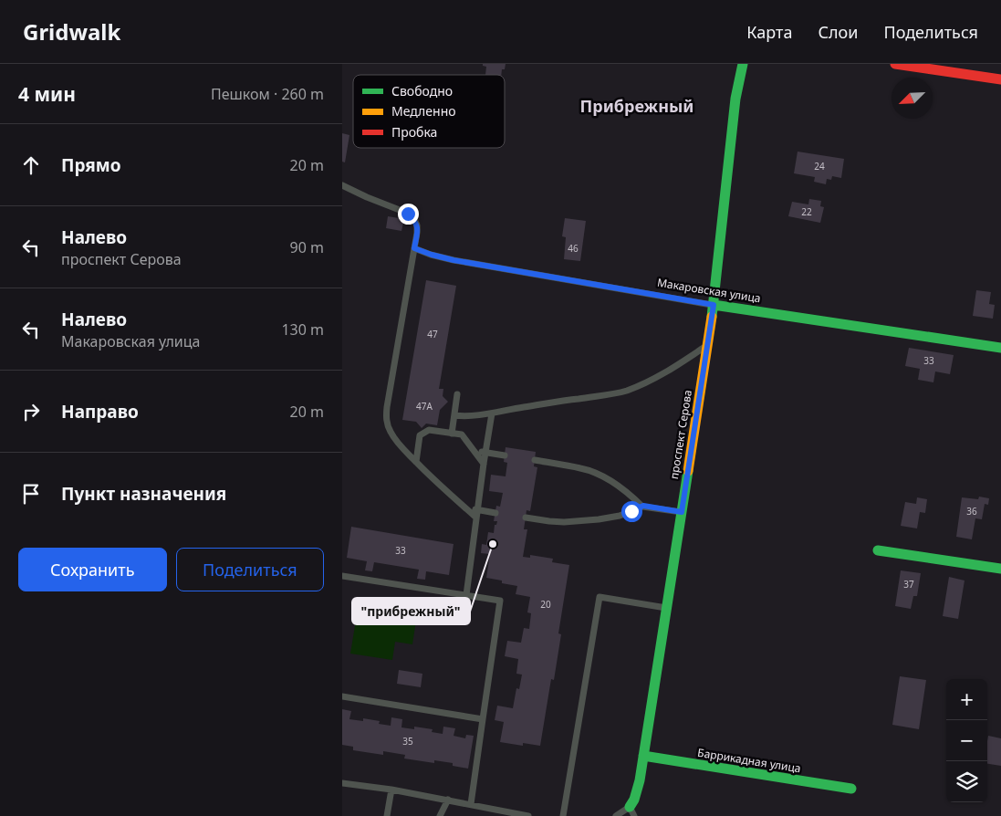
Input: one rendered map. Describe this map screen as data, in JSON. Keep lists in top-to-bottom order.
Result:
{
  "streets": {
    "street": ["Макаровская улица", "проспект Серова", "Баррикадная улица"]
  },
  "crossings": [
    ["Макаровская улица", "проспект Серова"],
    ["проспект Серова", "Баррикадная улица"]
  ],
  "districts": ["Прибрежный"],
  "places": ["\"прибрежный\""],
  "house_numbers": [
    "24",
    "22",
    "46",
    "47",
    "33",
    "47А",
    "36",
    "33",
    "37",
    "20",
    "35"
  ],
  "legend": ["Свободно", "Медленно", "Пробка"],
  "north": "bottom left",
  "page": {
    "header": "Gridwalk",
    "nav": ["Карта", "Слои", "Поделиться"],
    "heading": ["4 мин", "Пешком · 260 m"],
    "list": [
      ["Прямо", "20 m"],
      ["Налево", "проспект Серова", "90 m"],
      ["Налево", "Макаровская улица", "130 m"],
      ["Направо", "20 m"],
      "Пункт назначения"
    ],
    "buttons": ["Сохранить", "Поделиться"],
    "map_buttons": ["+", "−"]
  }
}
